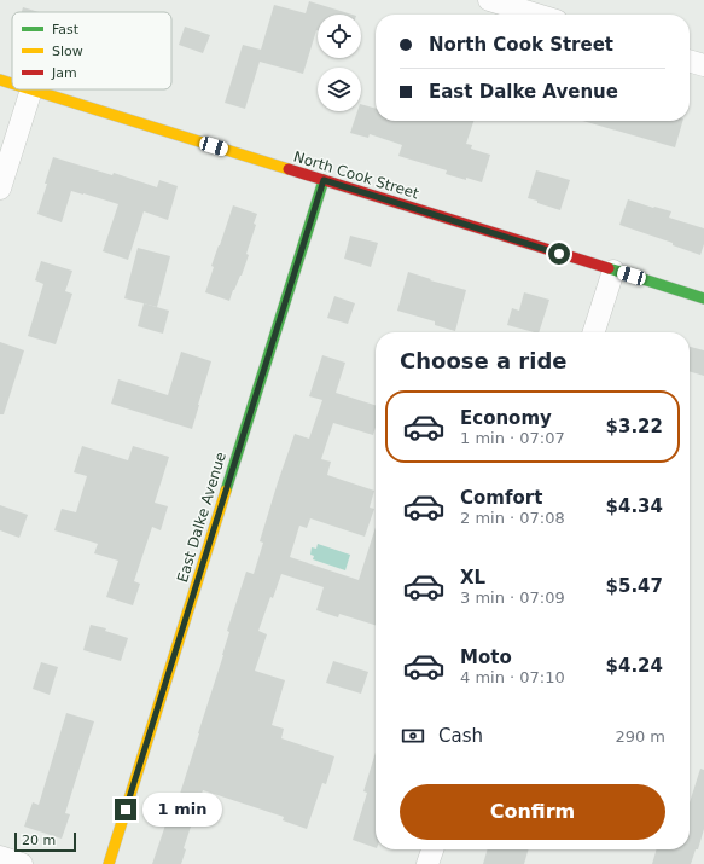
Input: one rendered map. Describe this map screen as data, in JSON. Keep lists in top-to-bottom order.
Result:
{
  "streets": {
    "street": ["North Cook Street", "East Dalke Avenue"]
  },
  "crossings": [
    ["North Cook Street", "East Dalke Avenue"]
  ],
  "legend": ["Fast", "Slow", "Jam"],
  "scale_bar": "20 m",
  "page": {
    "banner": ["North Cook Street", "East Dalke Avenue"],
    "heading": "Choose a ride",
    "list": [
      {
        "name": "Economy",
        "note": "1 min · 07:07",
        "value": "$3.22"
      },
      {
        "name": "Comfort",
        "note": "2 min · 07:08",
        "value": "$4.34"
      },
      {
        "name": "XL",
        "note": "3 min · 07:09",
        "value": "$5.47"
      },
      {
        "name": "Moto",
        "note": "4 min · 07:10",
        "value": "$4.24"
      }
    ],
    "pay": ["Cash", "290 m"],
    "buttons": "Confirm",
    "bubble": "1 min",
    "scale": "20 m"
  }
}
